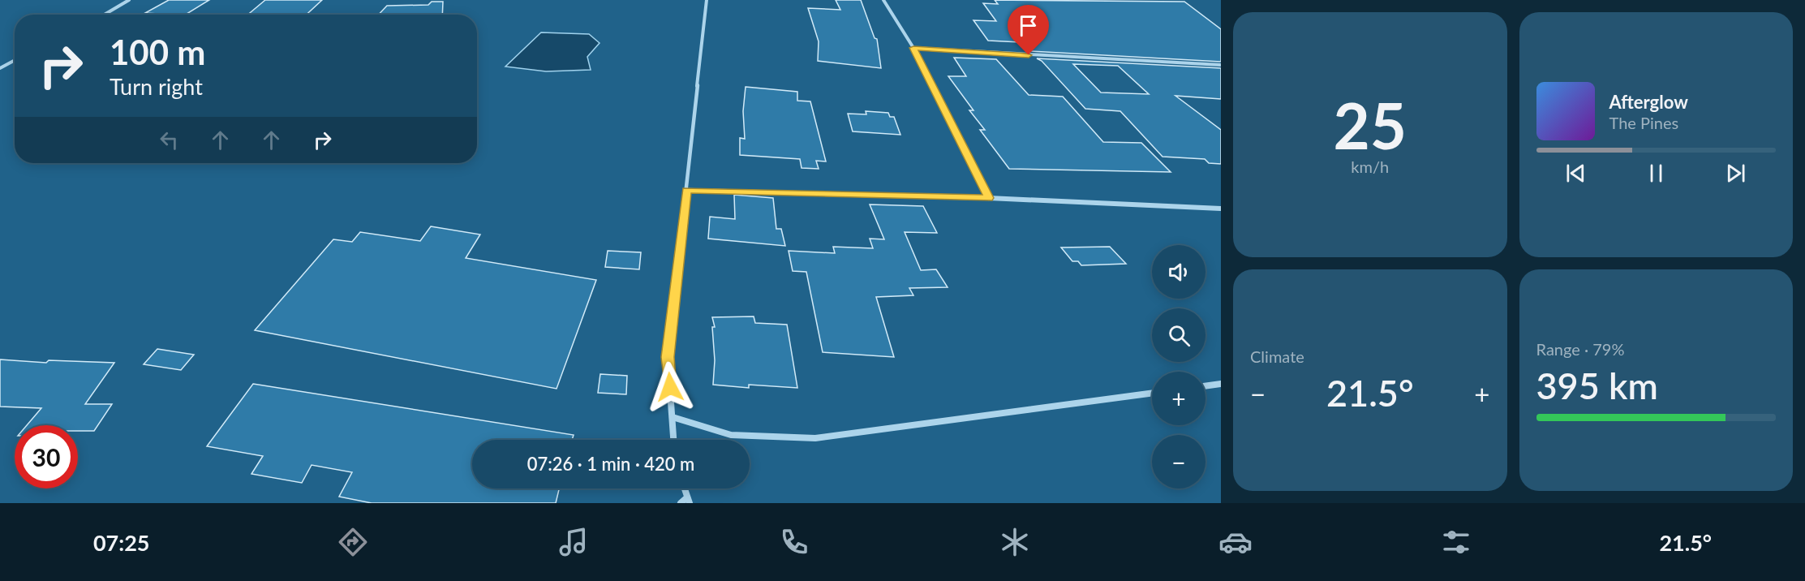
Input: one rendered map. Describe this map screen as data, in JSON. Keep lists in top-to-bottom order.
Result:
{
  "page": {
    "tile": [
      ["25", "km/h"],
      "Climate",
      ["Range · 79%", "395 km"]
    ],
    "turn": ["100 m", "Turn right"],
    "song": ["Afterglow", "The Pines"],
    "map_buttons": ["+", "−"],
    "heat": ["−", "21.5°", "+"],
    "limit": "30",
    "trip": "07:26 · 1 min · 420 m",
    "tabs": ["07:25", "21.5°"]
  }
}
